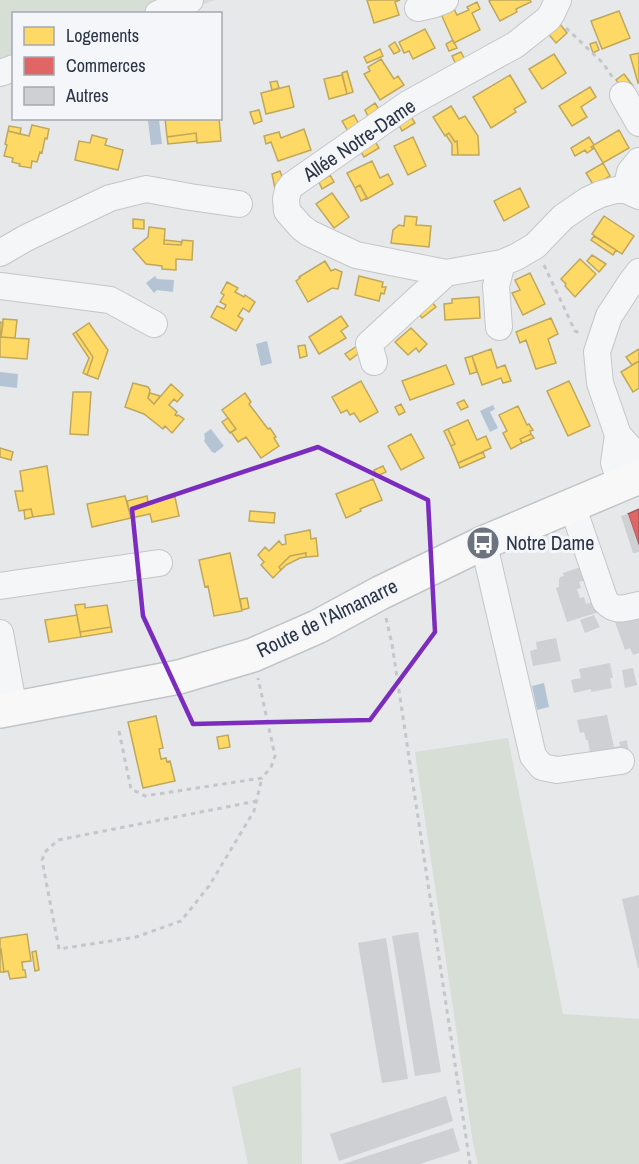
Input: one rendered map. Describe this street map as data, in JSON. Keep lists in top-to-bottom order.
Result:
{
  "streets": {
    "main road": ["Route de l'Almanarre"],
    "street": ["Allée Notre-Dame"]
  },
  "places": {
    "bus stop": ["Notre Dame"]
  },
  "legend": ["Logements", "Commerces", "Autres"]
}
